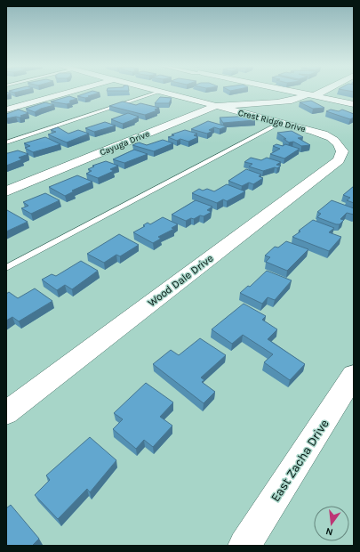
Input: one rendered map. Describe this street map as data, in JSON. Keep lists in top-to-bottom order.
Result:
{
  "streets": {
    "street": [
      "Crest Ridge Drive",
      "Cayuga Drive",
      "Wood Dale Drive",
      "East Zacha Drive"
    ]
  },
  "crossings": [
    ["Crest Ridge Drive", "Cayuga Drive"],
    ["Crest Ridge Drive", "Wood Dale Drive"]
  ],
  "north": "bottom"
}
